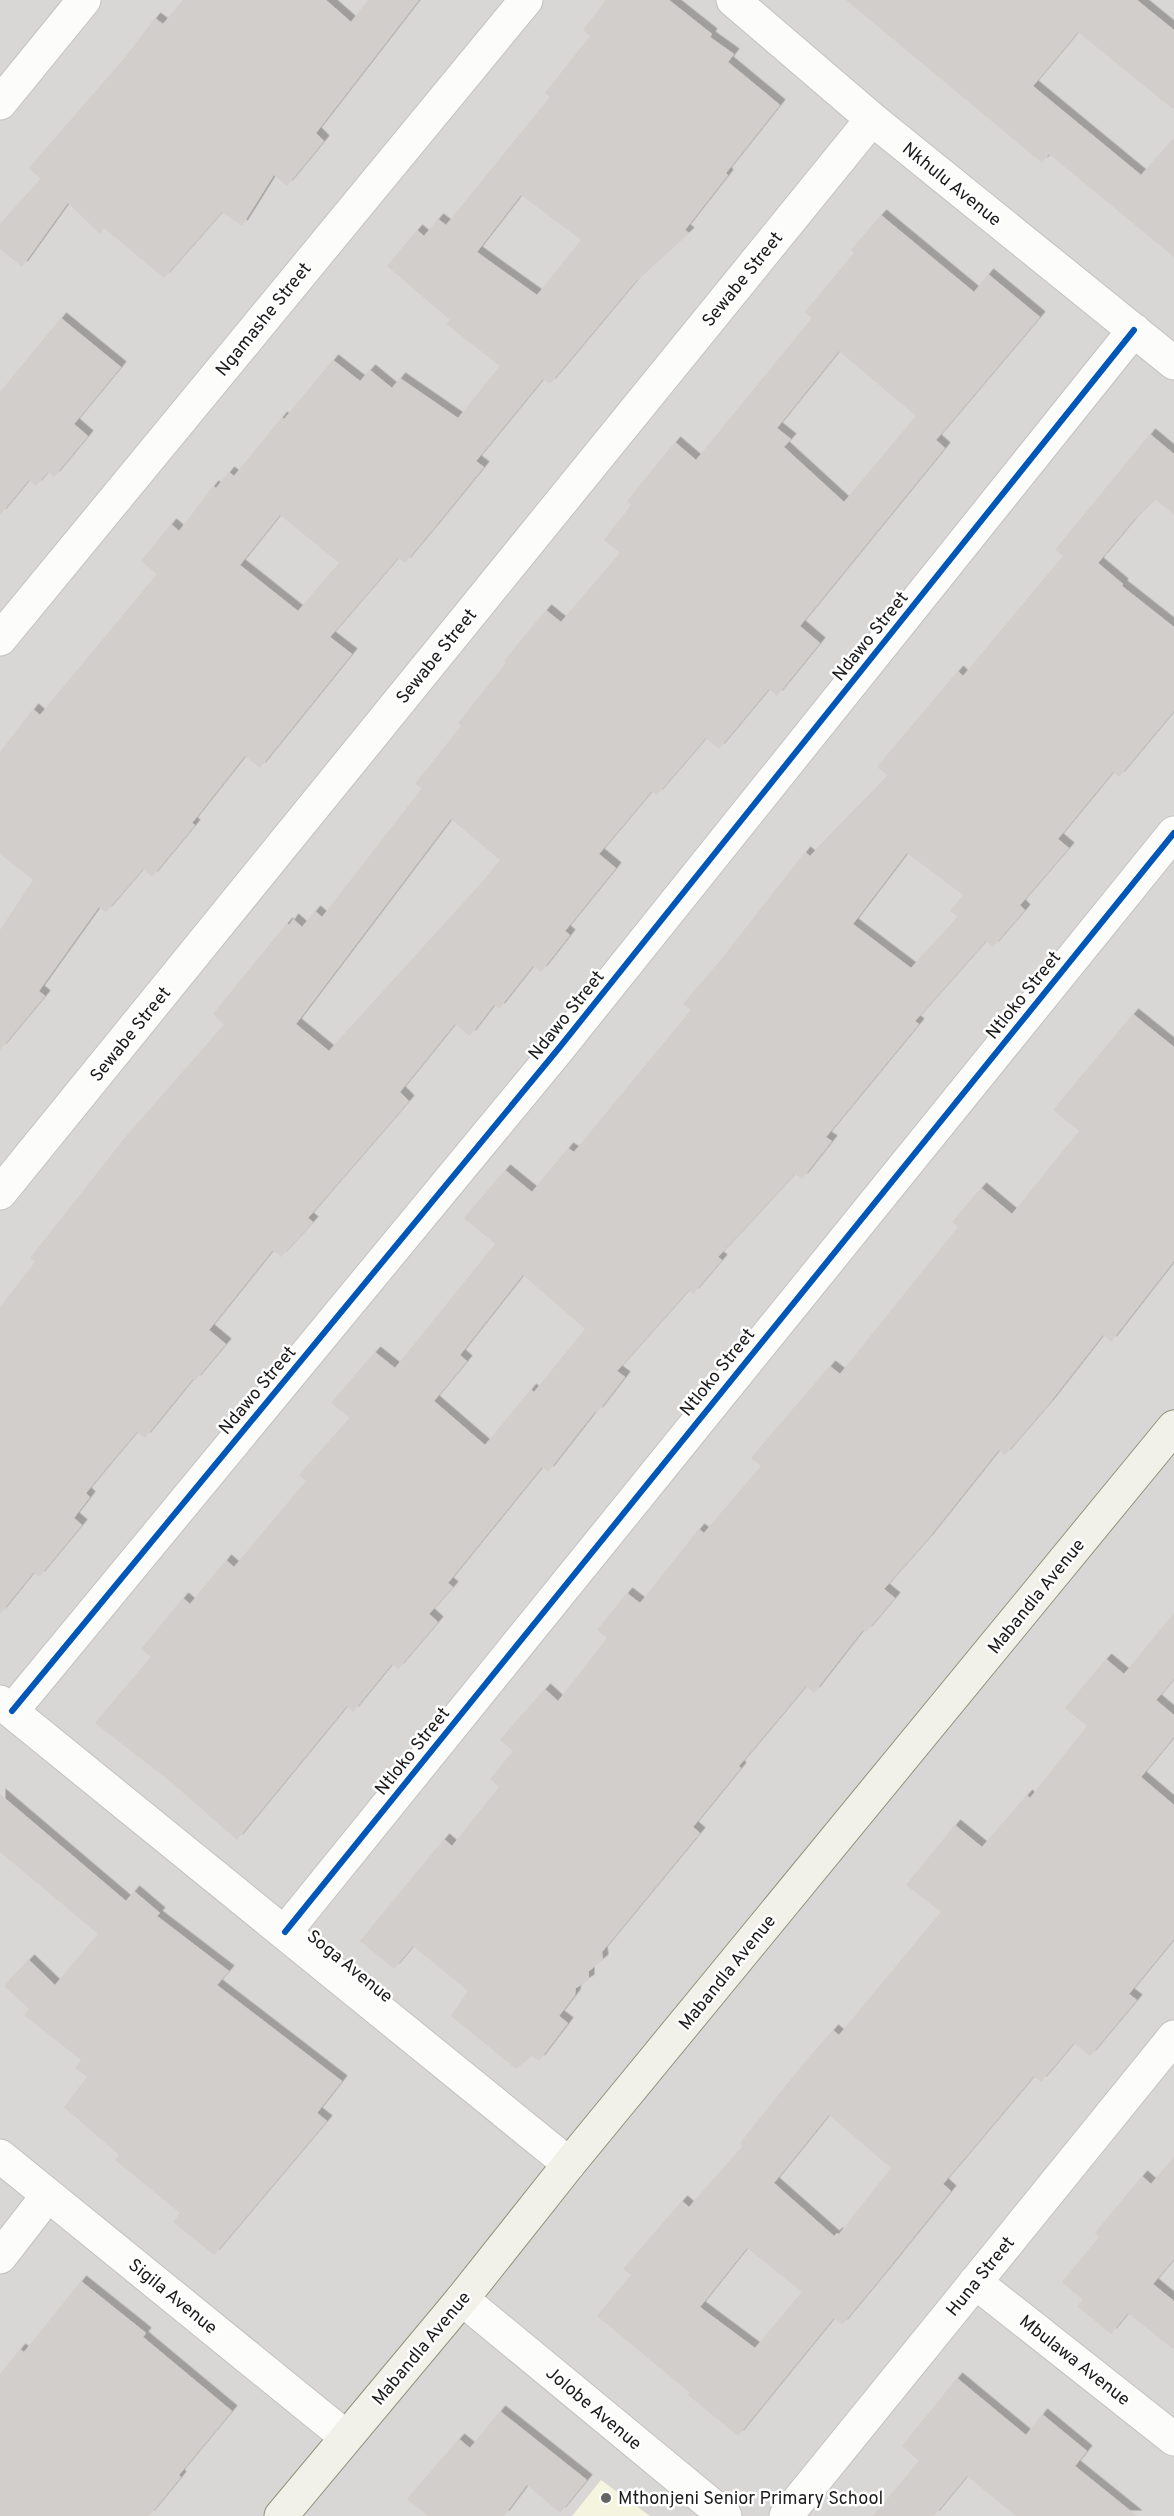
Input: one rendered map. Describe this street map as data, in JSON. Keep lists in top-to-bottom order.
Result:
{
  "streets": {
    "street": [
      "Nkhulu Avenue",
      "Sewabe Street",
      "Ngamashe Street",
      "Ndawo Street",
      "Ntloko Street",
      "Mabandla Avenue",
      "Soga Avenue",
      "Huna Street",
      "Sigila Avenue",
      "Mbulawa Avenue",
      "Jolobe Avenue"
    ]
  },
  "crossings": [
    ["Nkhulu Avenue", "Sewabe Street"],
    ["Nkhulu Avenue", "Ndawo Street"],
    ["Ndawo Street", "Soga Avenue"],
    ["Ntloko Street", "Soga Avenue"],
    ["Mabandla Avenue", "Soga Avenue"],
    ["Mabandla Avenue", "Sigila Avenue"],
    ["Mabandla Avenue", "Jolobe Avenue"],
    ["Huna Street", "Mbulawa Avenue"]
  ],
  "places": ["Mthonjeni Senior Primary School"]
}
